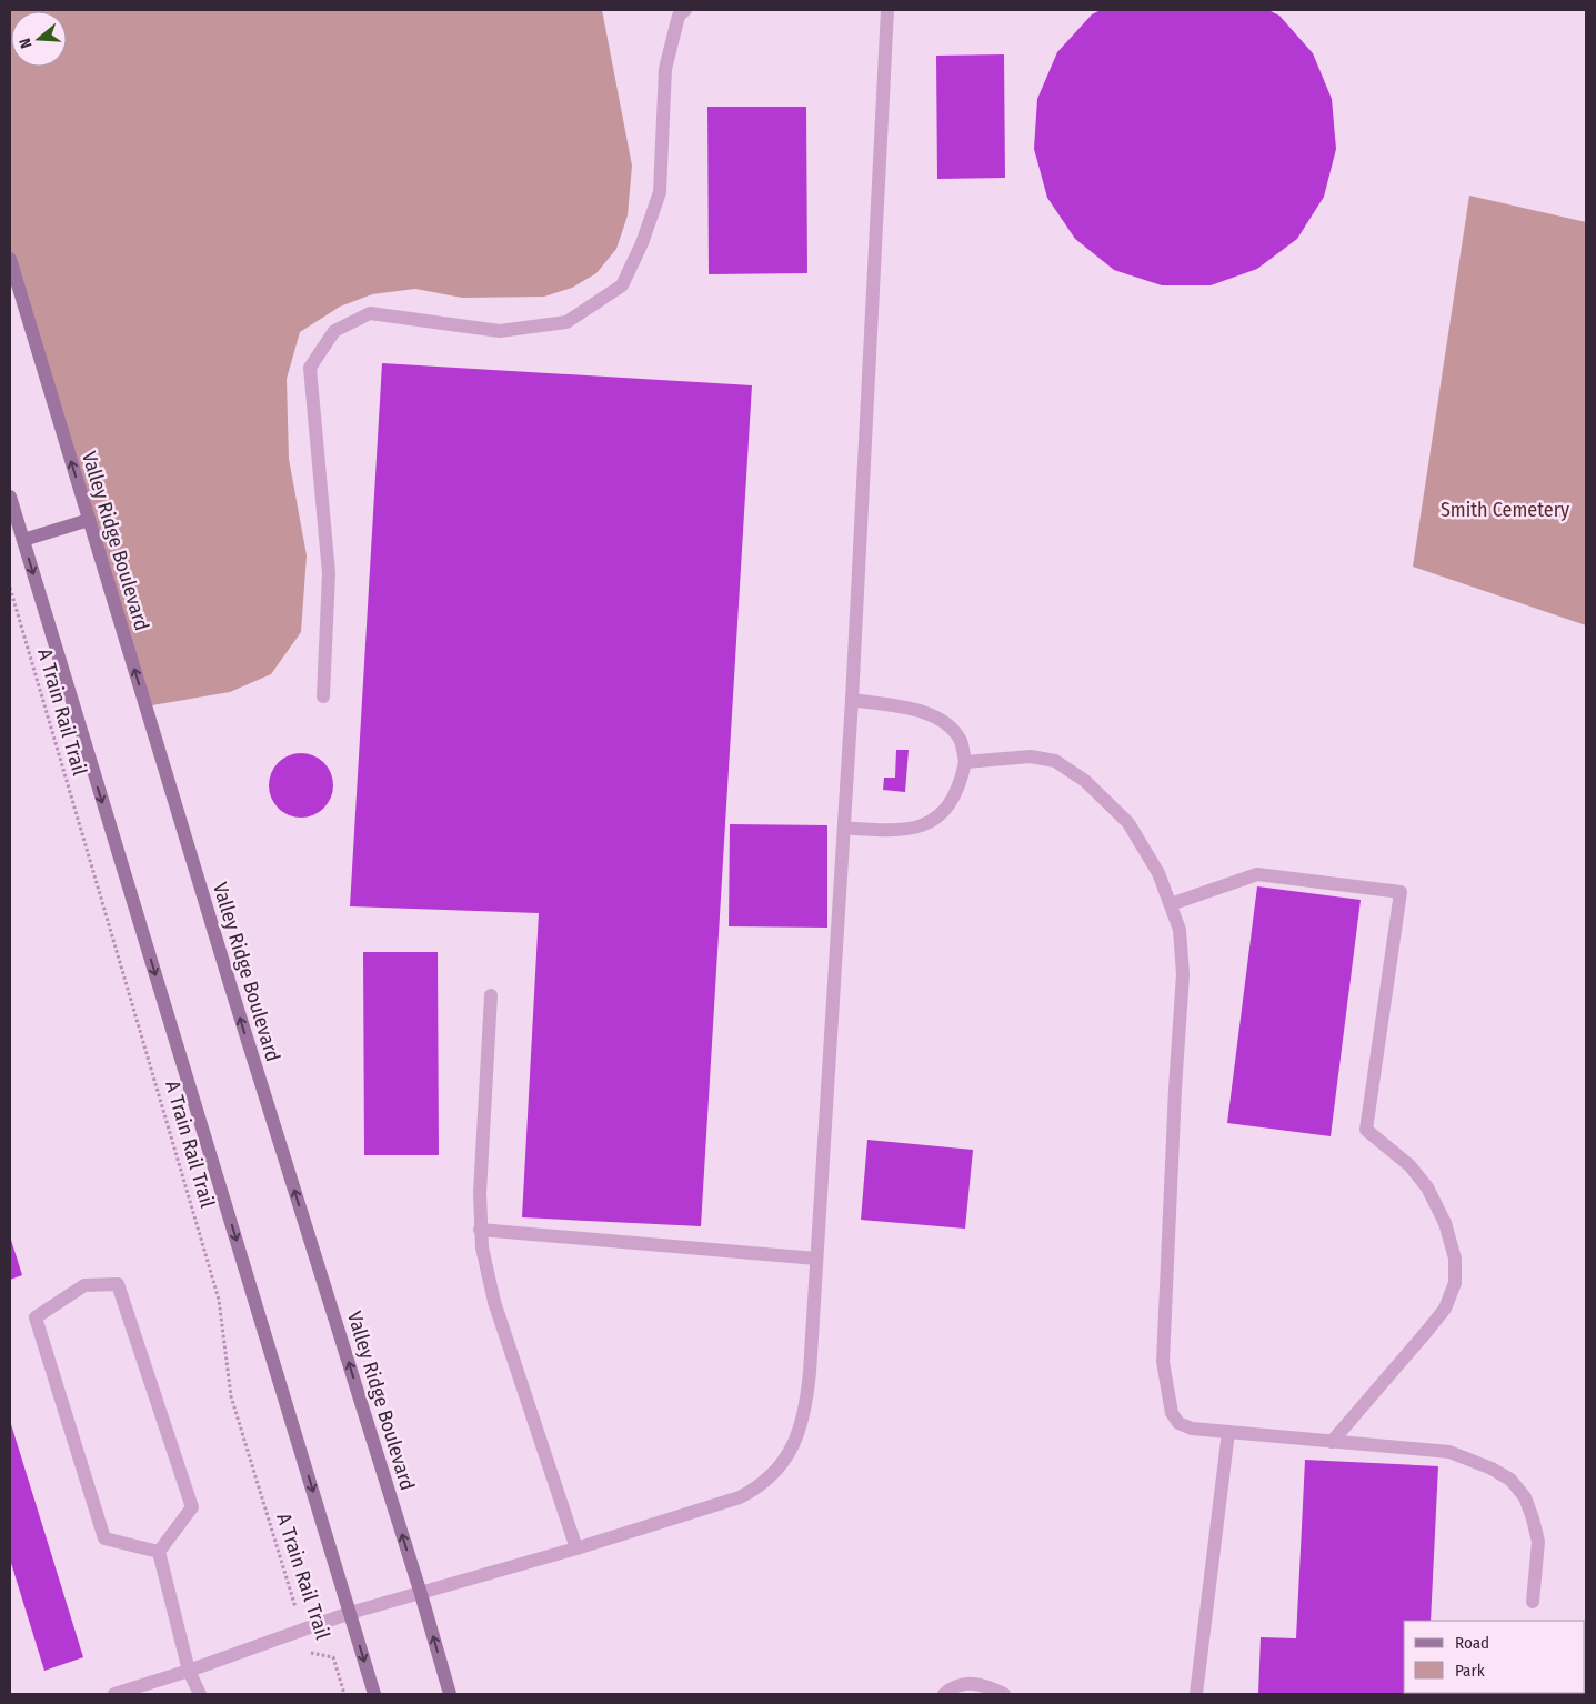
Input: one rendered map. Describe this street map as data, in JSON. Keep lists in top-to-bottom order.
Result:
{
  "streets": {
    "main road": ["Valley Ridge Boulevard"],
    "path": ["A Train Rail Trail"]
  },
  "parks": ["Smith Cemetery"],
  "legend": ["Road", "Park"],
  "north": "left"
}
